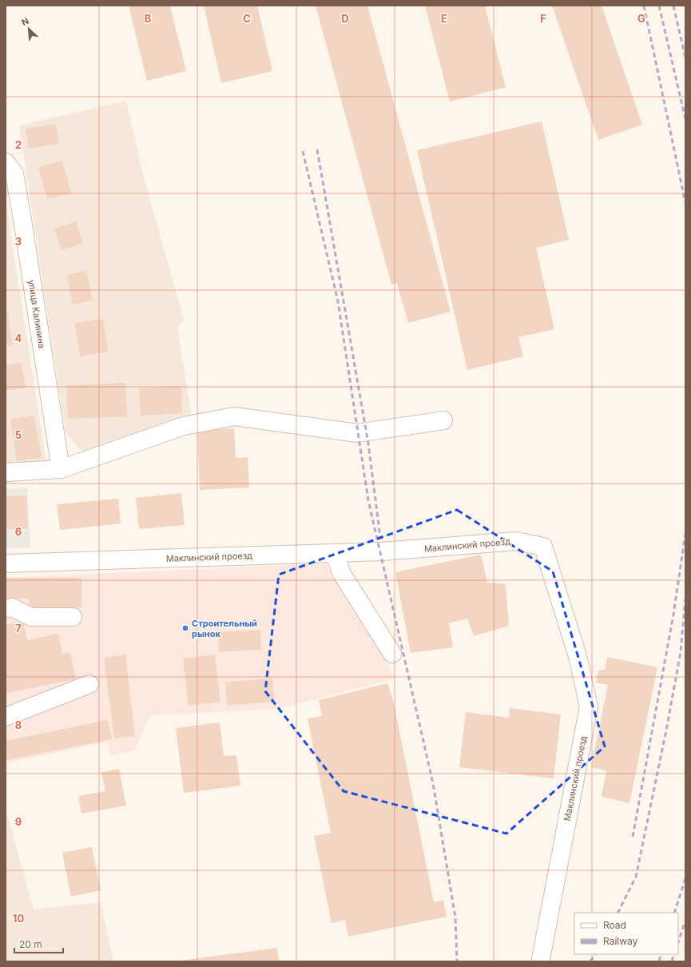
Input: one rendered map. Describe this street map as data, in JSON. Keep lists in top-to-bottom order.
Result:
{
  "streets": {
    "street": ["улица Калинина", "Маклинский проезд"]
  },
  "places": ["Строительный рынок"],
  "legend": ["Road", "Railway"],
  "scale_bar": "20 m",
  "north": "top left",
  "grid": {
    "columns": [
      "B",
      "C",
      "D",
      "E",
      "F",
      "G"
    ],
    "rows": [
      "2",
      "3",
      "4",
      "5",
      "6",
      "7",
      "8",
      "9",
      "10"
    ]
  }
}
